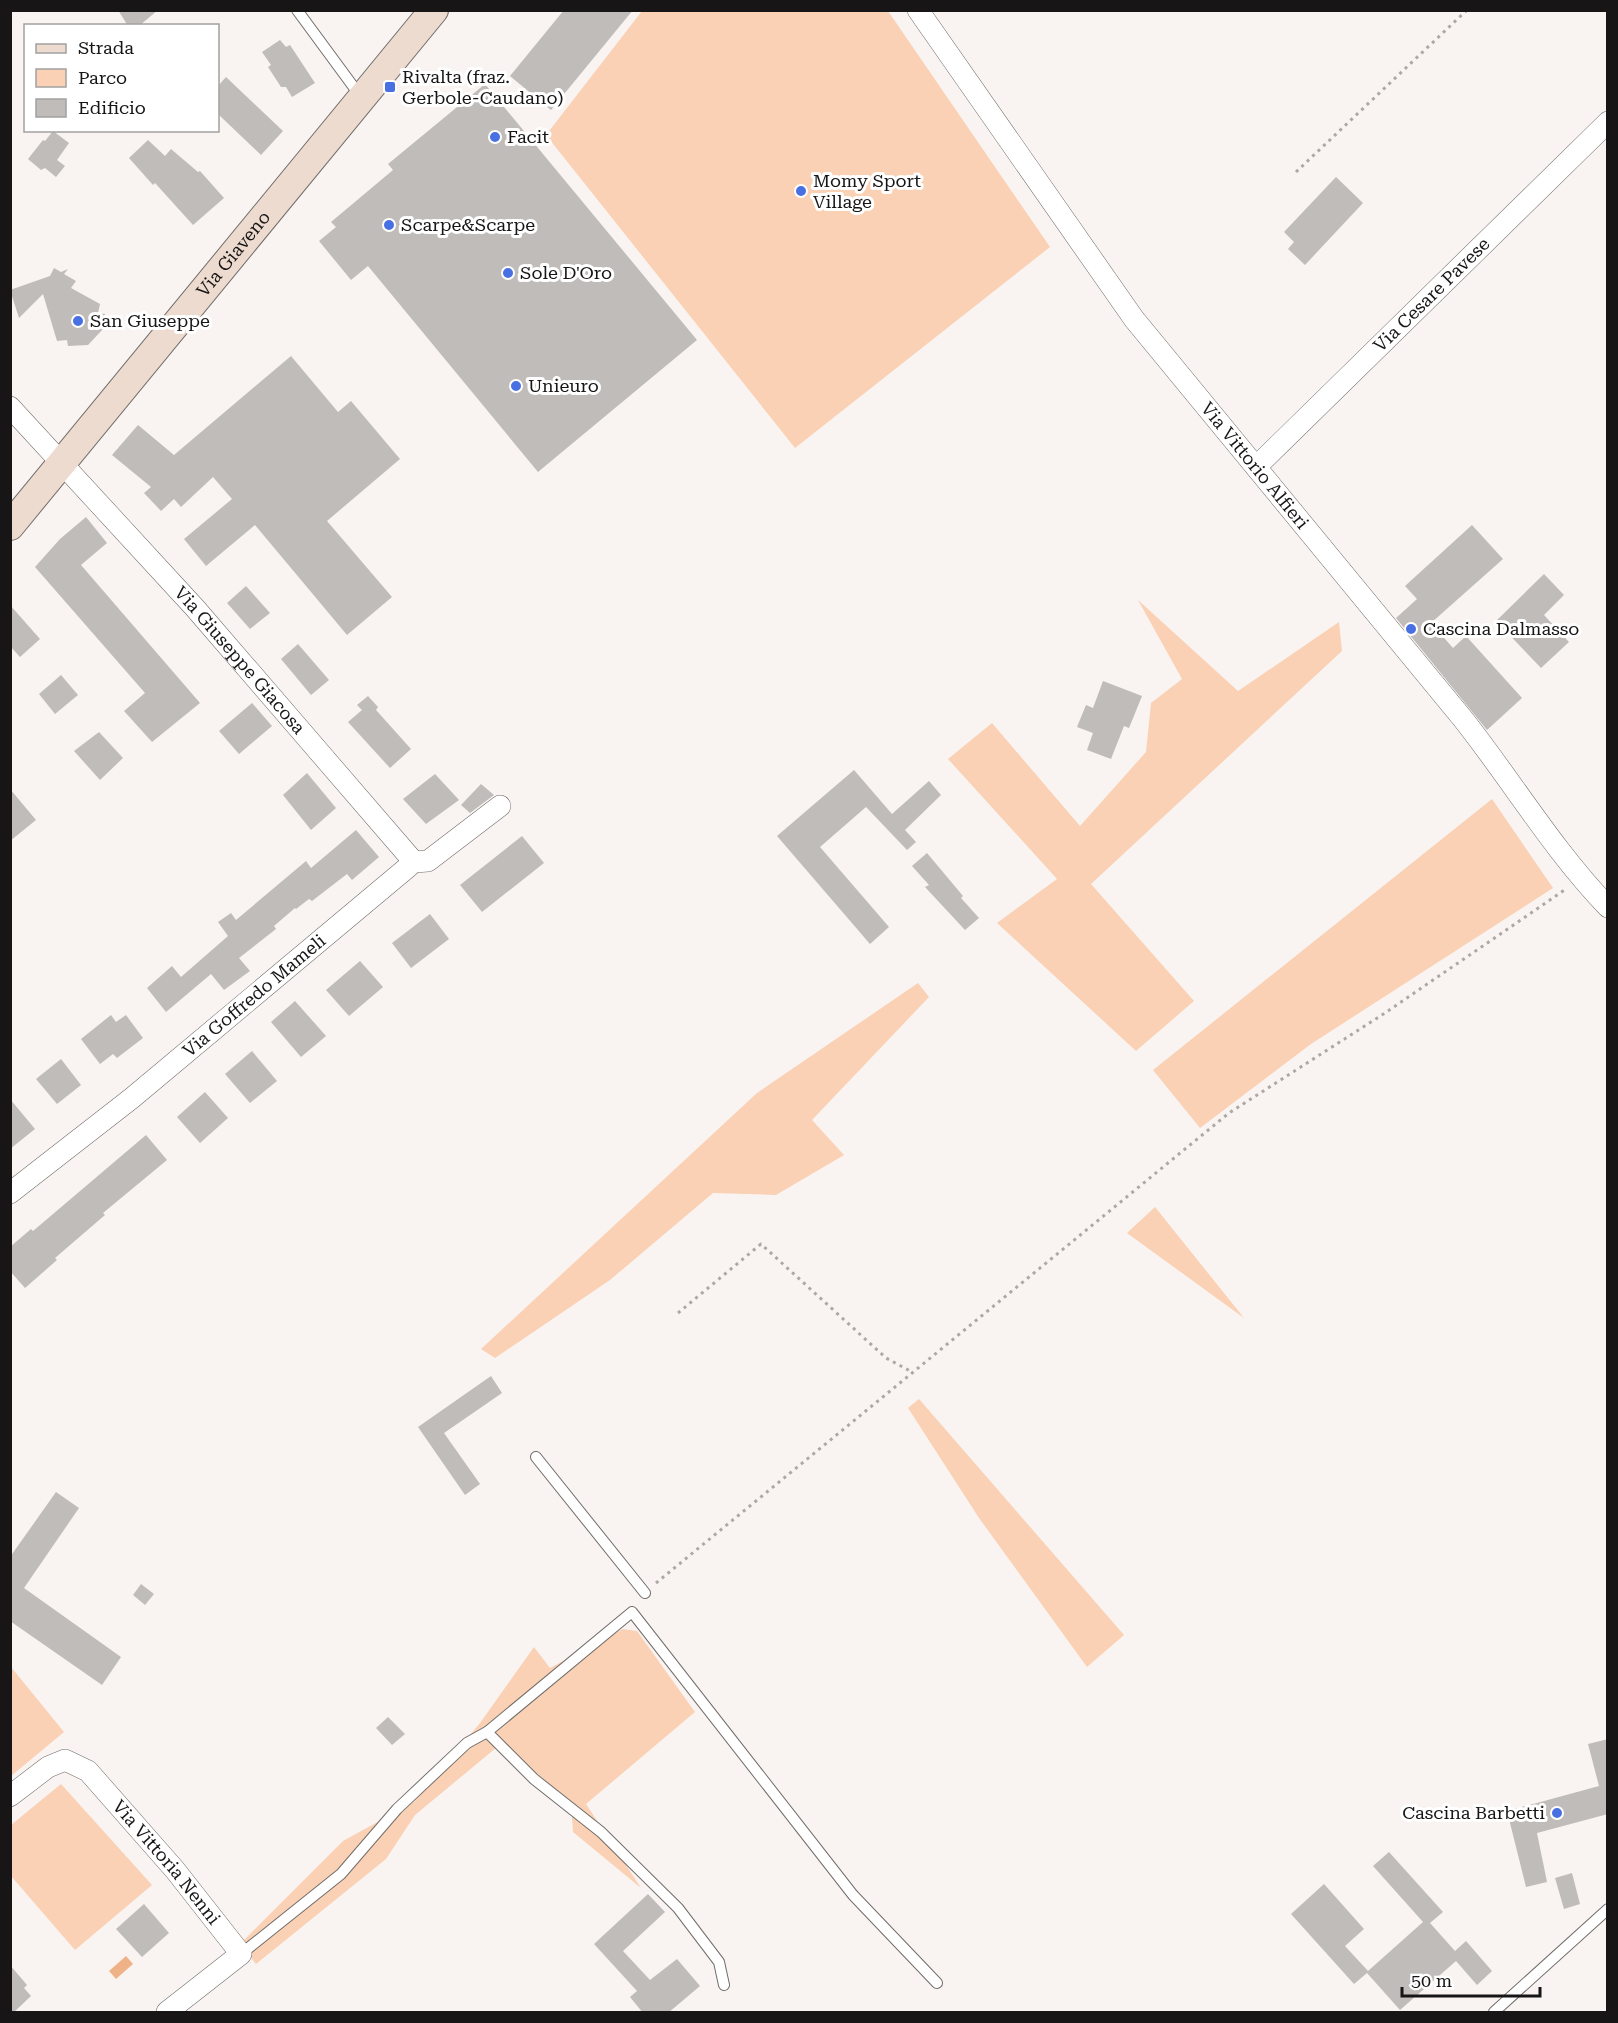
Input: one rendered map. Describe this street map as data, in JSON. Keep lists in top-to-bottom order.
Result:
{
  "streets": {
    "main road": ["Via Giaveno"],
    "street": [
      "Via Cesare Pavese",
      "Via Vittorio Alfieri",
      "Via Giuseppe Giacosa",
      "Via Goffredo Mameli",
      "Via Vittoria Nenni"
    ]
  },
  "crossings": [
    ["Via Giaveno", "Via Giuseppe Giacosa"],
    ["Via Cesare Pavese", "Via Vittorio Alfieri"],
    ["Via Giuseppe Giacosa", "Via Goffredo Mameli"]
  ],
  "places": {
    "transit": ["Rivalta (fraz. Gerbole-Caudano)"],
    "other": [
      "Facit",
      "Momy Sport Village",
      "Scarpe&Scarpe",
      "Sole D'Oro",
      "San Giuseppe",
      "Unieuro",
      "Cascina Dalmasso",
      "Cascina Barbetti"
    ]
  },
  "legend": ["Strada", "Parco", "Edificio"],
  "scale_bar": "50 m"
}
